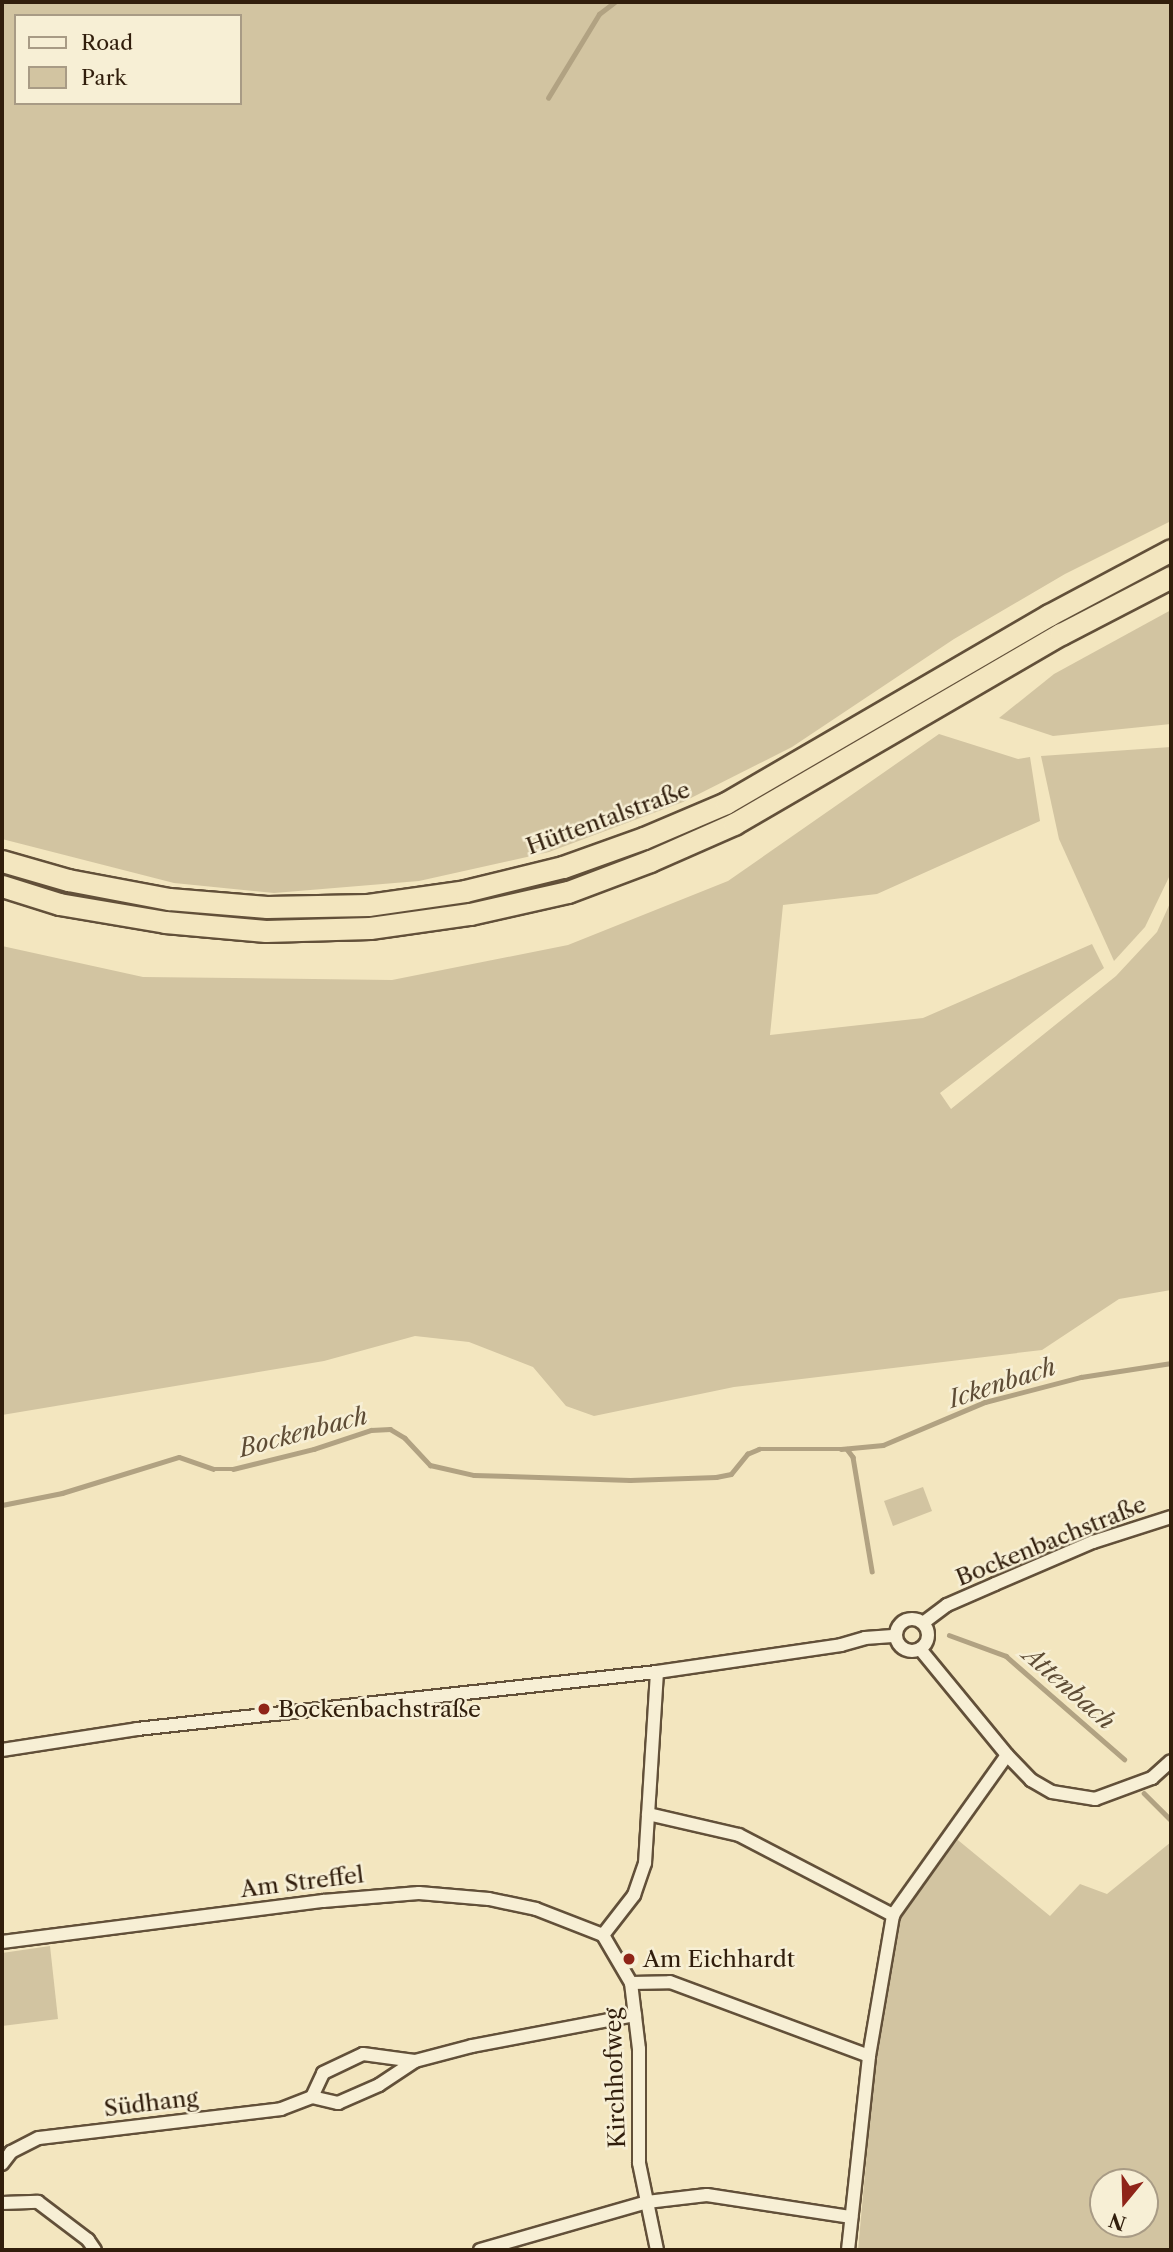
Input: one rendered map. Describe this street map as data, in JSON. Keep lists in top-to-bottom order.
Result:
{
  "streets": {
    "highway": ["Hüttentalstraße"],
    "street": [
      "Bockenbachstraße",
      "Am Streffel",
      "Kirchhofweg",
      "Südhang"
    ]
  },
  "crossings": [
    ["Am Streffel", "Kirchhofweg"],
    ["Kirchhofweg", "Südhang"]
  ],
  "water": ["Ickenbach", "Bockenbach", "Attenbach"],
  "places": ["Bockenbachstraße", "Am Eichhardt"],
  "legend": ["Road", "Park"],
  "north": "bottom"
}
